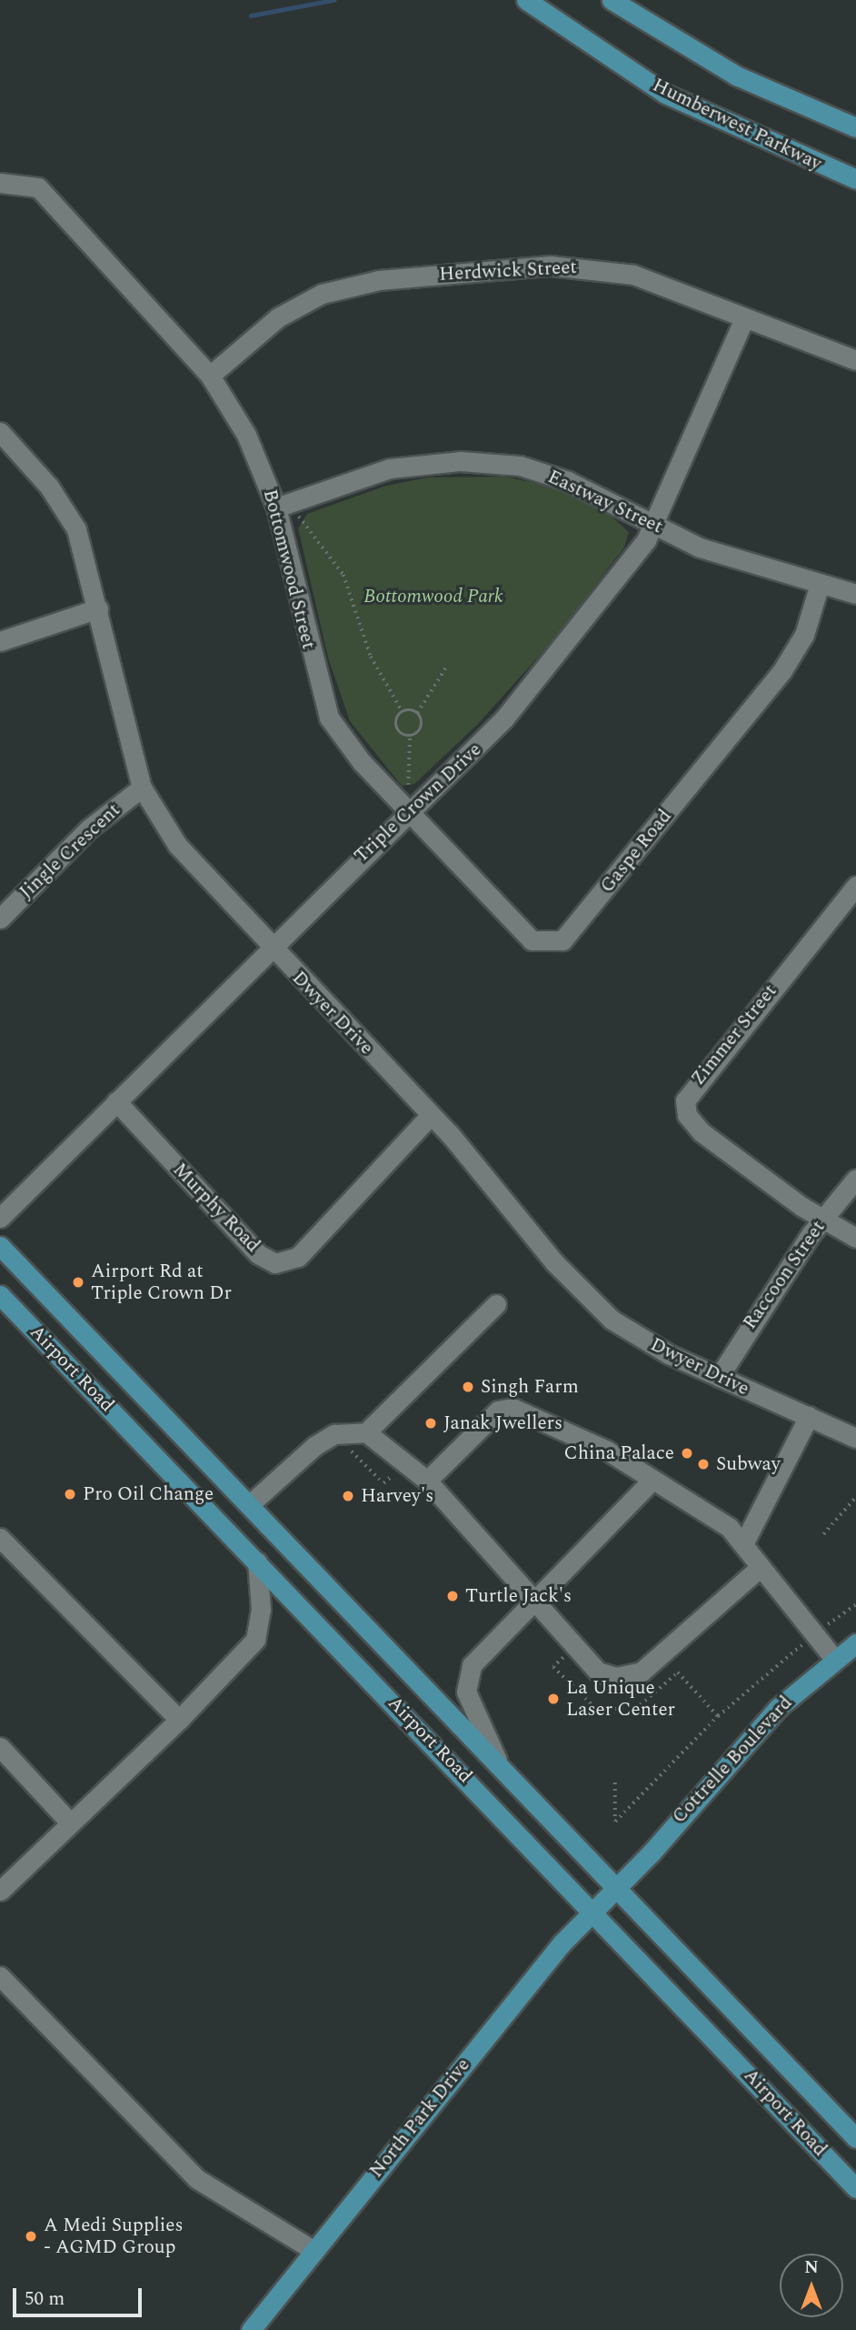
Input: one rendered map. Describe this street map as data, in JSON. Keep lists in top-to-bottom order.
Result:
{
  "streets": {
    "main road": [
      "Humberwest Parkway",
      "Airport Road",
      "Cottrelle Boulevard",
      "North Park Drive"
    ],
    "street": [
      "Herdwick Street",
      "Eastway Street",
      "Bottomwood Street",
      "Triple Crown Drive",
      "Jingle Crescent",
      "Gaspe Road",
      "Dwyer Drive",
      "Zimmer Street",
      "Murphy Road",
      "Raccoon Street"
    ]
  },
  "crossings": [
    ["Herdwick Street", "Bottomwood Street"],
    ["Herdwick Street", "Triple Crown Drive"],
    ["Eastway Street", "Bottomwood Street"],
    ["Eastway Street", "Triple Crown Drive"],
    ["Eastway Street", "Gaspe Road"],
    ["Bottomwood Street", "Triple Crown Drive"],
    ["Bottomwood Street", "Gaspe Road"],
    ["Triple Crown Drive", "Gaspe Road"],
    ["Triple Crown Drive", "Dwyer Drive"],
    ["Triple Crown Drive", "Murphy Road"],
    ["Jingle Crescent", "Dwyer Drive"],
    ["Dwyer Drive", "Murphy Road"],
    ["Dwyer Drive", "Raccoon Street"],
    ["Zimmer Street", "Raccoon Street"],
    ["Airport Road", "Cottrelle Boulevard"],
    ["Airport Road", "North Park Drive"],
    ["Cottrelle Boulevard", "North Park Drive"]
  ],
  "parks": ["Bottomwood Park"],
  "places": [
    "Airport Rd at Triple Crown Dr",
    "Singh Farm",
    "Janak Jwellers",
    "China Palace",
    "Subway",
    "Pro Oil Change",
    "Harvey's",
    "Turtle Jack's",
    "La Unique Laser Center",
    "A Medi Supplies - AGMD Group"
  ],
  "scale_bar": "50 m",
  "north": "top"
}
